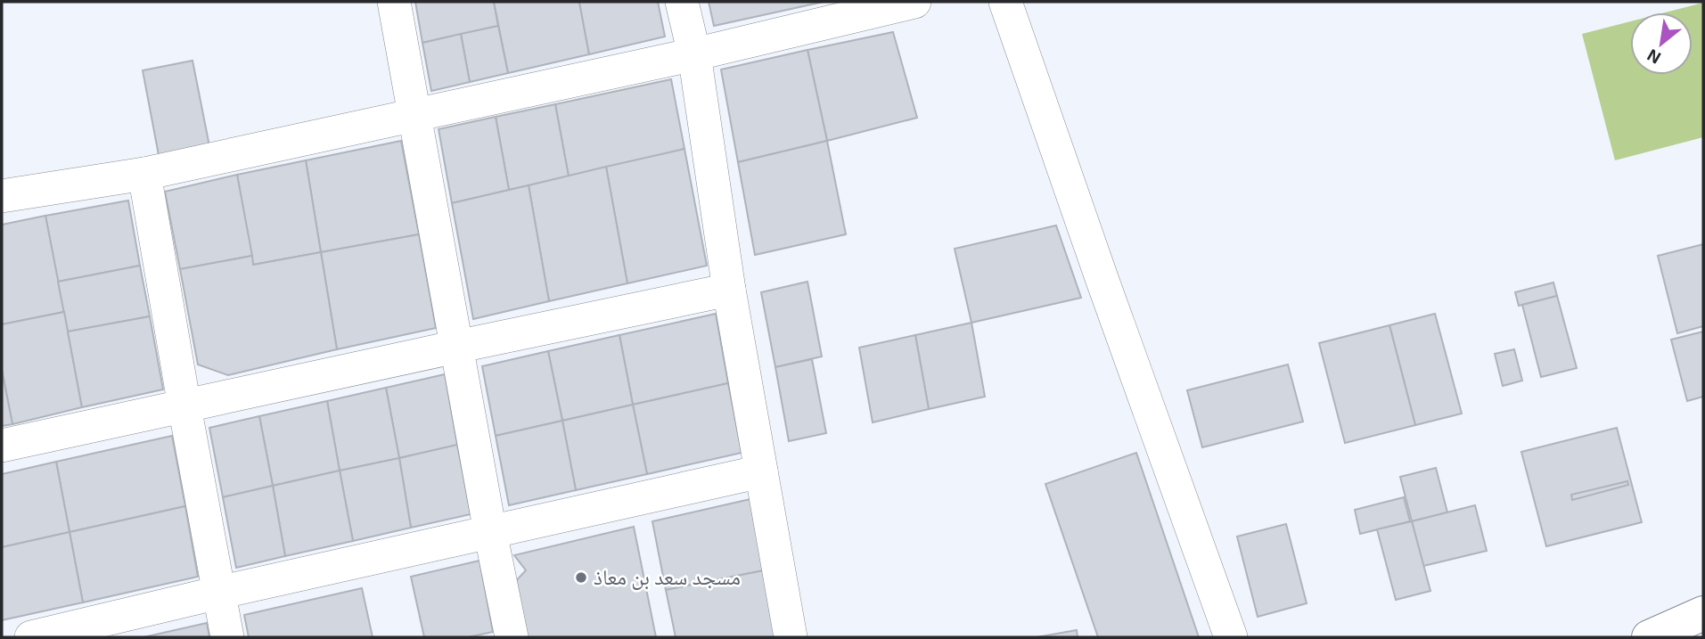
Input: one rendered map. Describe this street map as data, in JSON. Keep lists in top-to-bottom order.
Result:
{
  "places": ["مسجد سعد بن معاذ"],
  "north": "bottom left"
}
